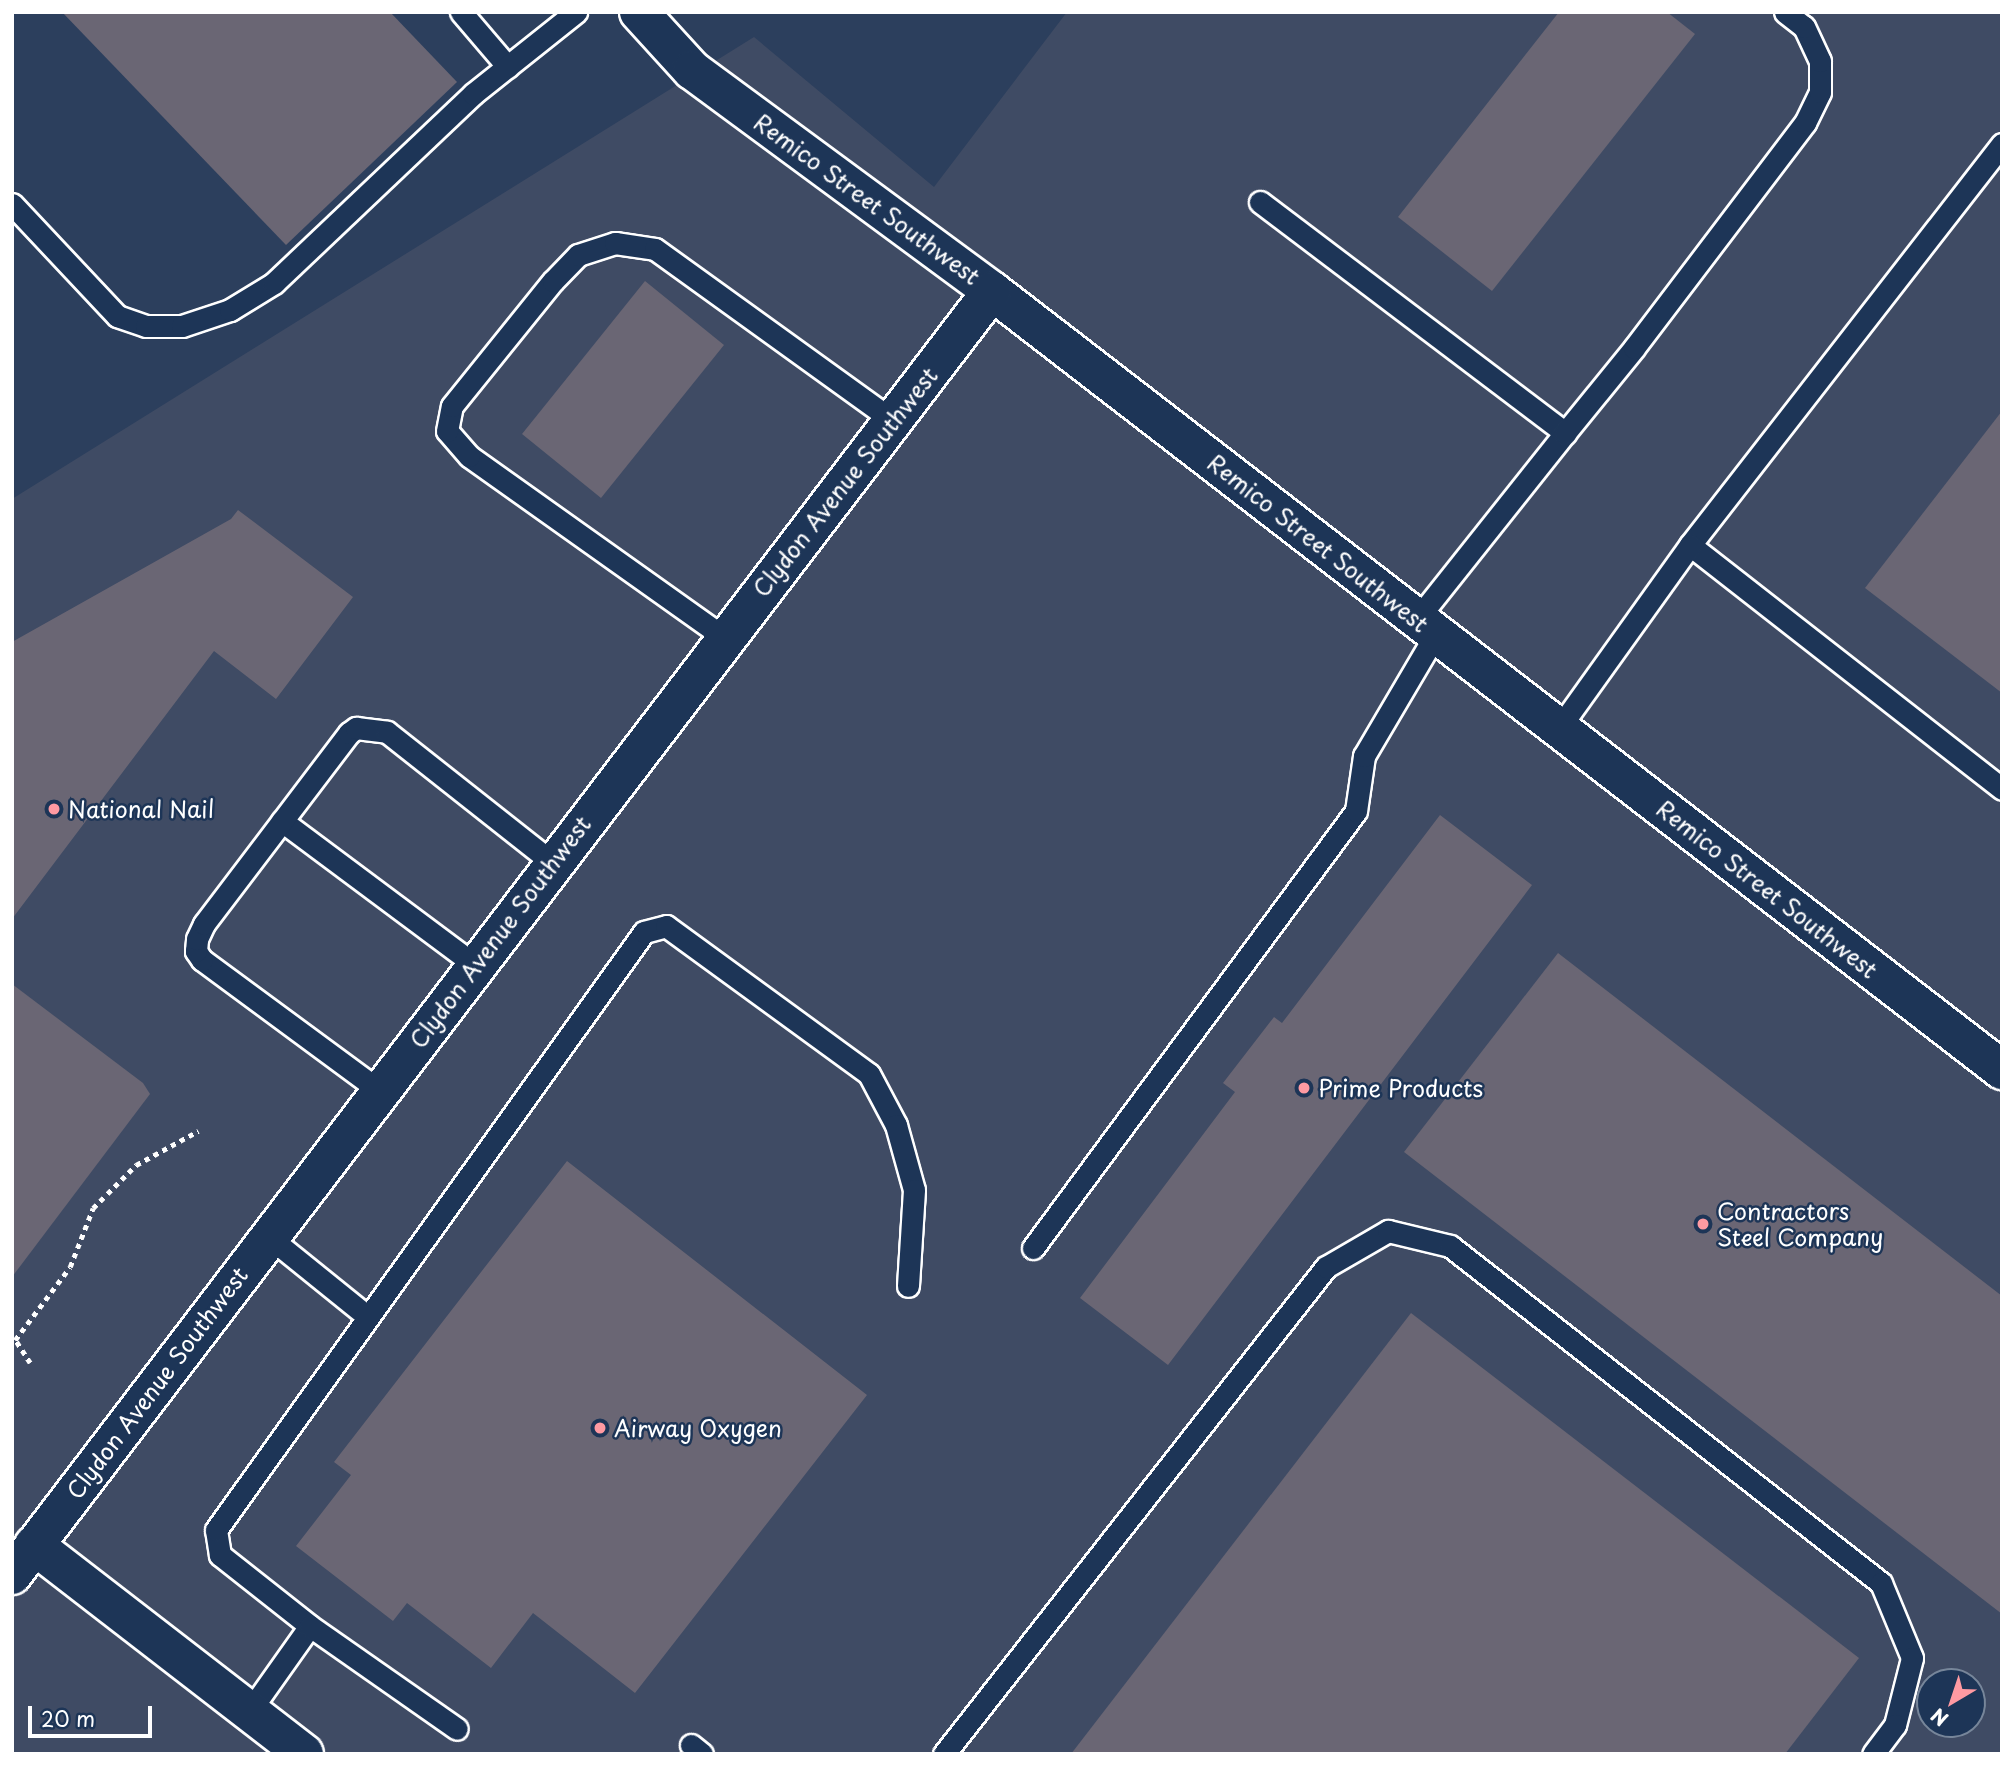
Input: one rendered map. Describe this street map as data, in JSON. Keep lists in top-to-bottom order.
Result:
{
  "streets": {
    "street": ["Remico Street Southwest", "Clydon Avenue Southwest"]
  },
  "crossings": [
    ["Remico Street Southwest", "Clydon Avenue Southwest"]
  ],
  "places": [
    "National Nail",
    "Prime Products",
    "Contractors Steel Company",
    "Airway Oxygen"
  ],
  "scale_bar": "20 m",
  "north": "bottom left"
}
